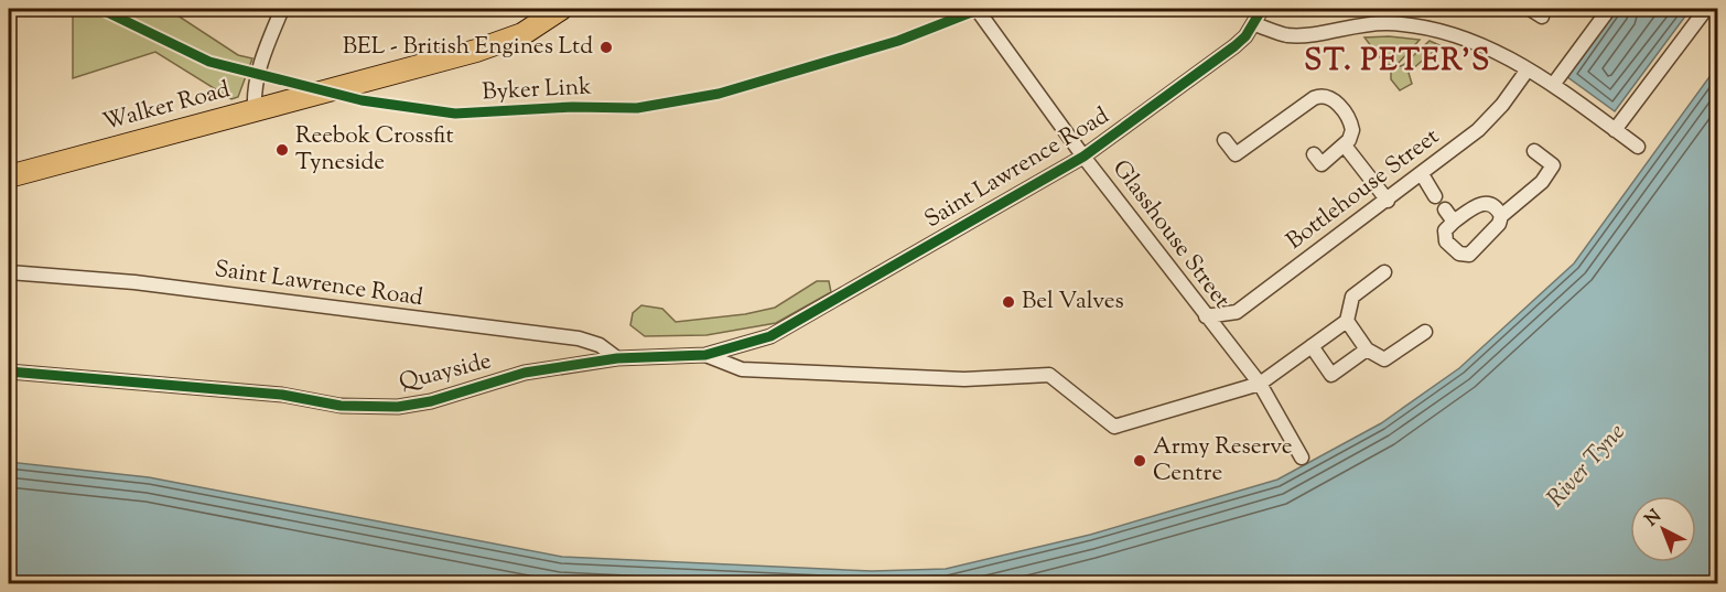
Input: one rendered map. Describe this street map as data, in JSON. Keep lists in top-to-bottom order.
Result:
{
  "streets": {
    "main road": ["Walker Road"],
    "street": [
      "Saint Lawrence Road",
      "Bottlehouse Street",
      "Glasshouse Street",
      "Quayside"
    ],
    "cycle path": ["Byker Link"]
  },
  "crossings": [
    ["Saint Lawrence Road", "Glasshouse Street"],
    ["Saint Lawrence Road", "Quayside"],
    ["Bottlehouse Street", "Glasshouse Street"]
  ],
  "districts": ["ST. PETER'S"],
  "water": ["River Tyne"],
  "places": [
    "BEL - British Engines Ltd",
    "Reebok Crossfit Tyneside",
    "Bel Valves",
    "Army Reserve Centre"
  ],
  "north": "top left"
}
